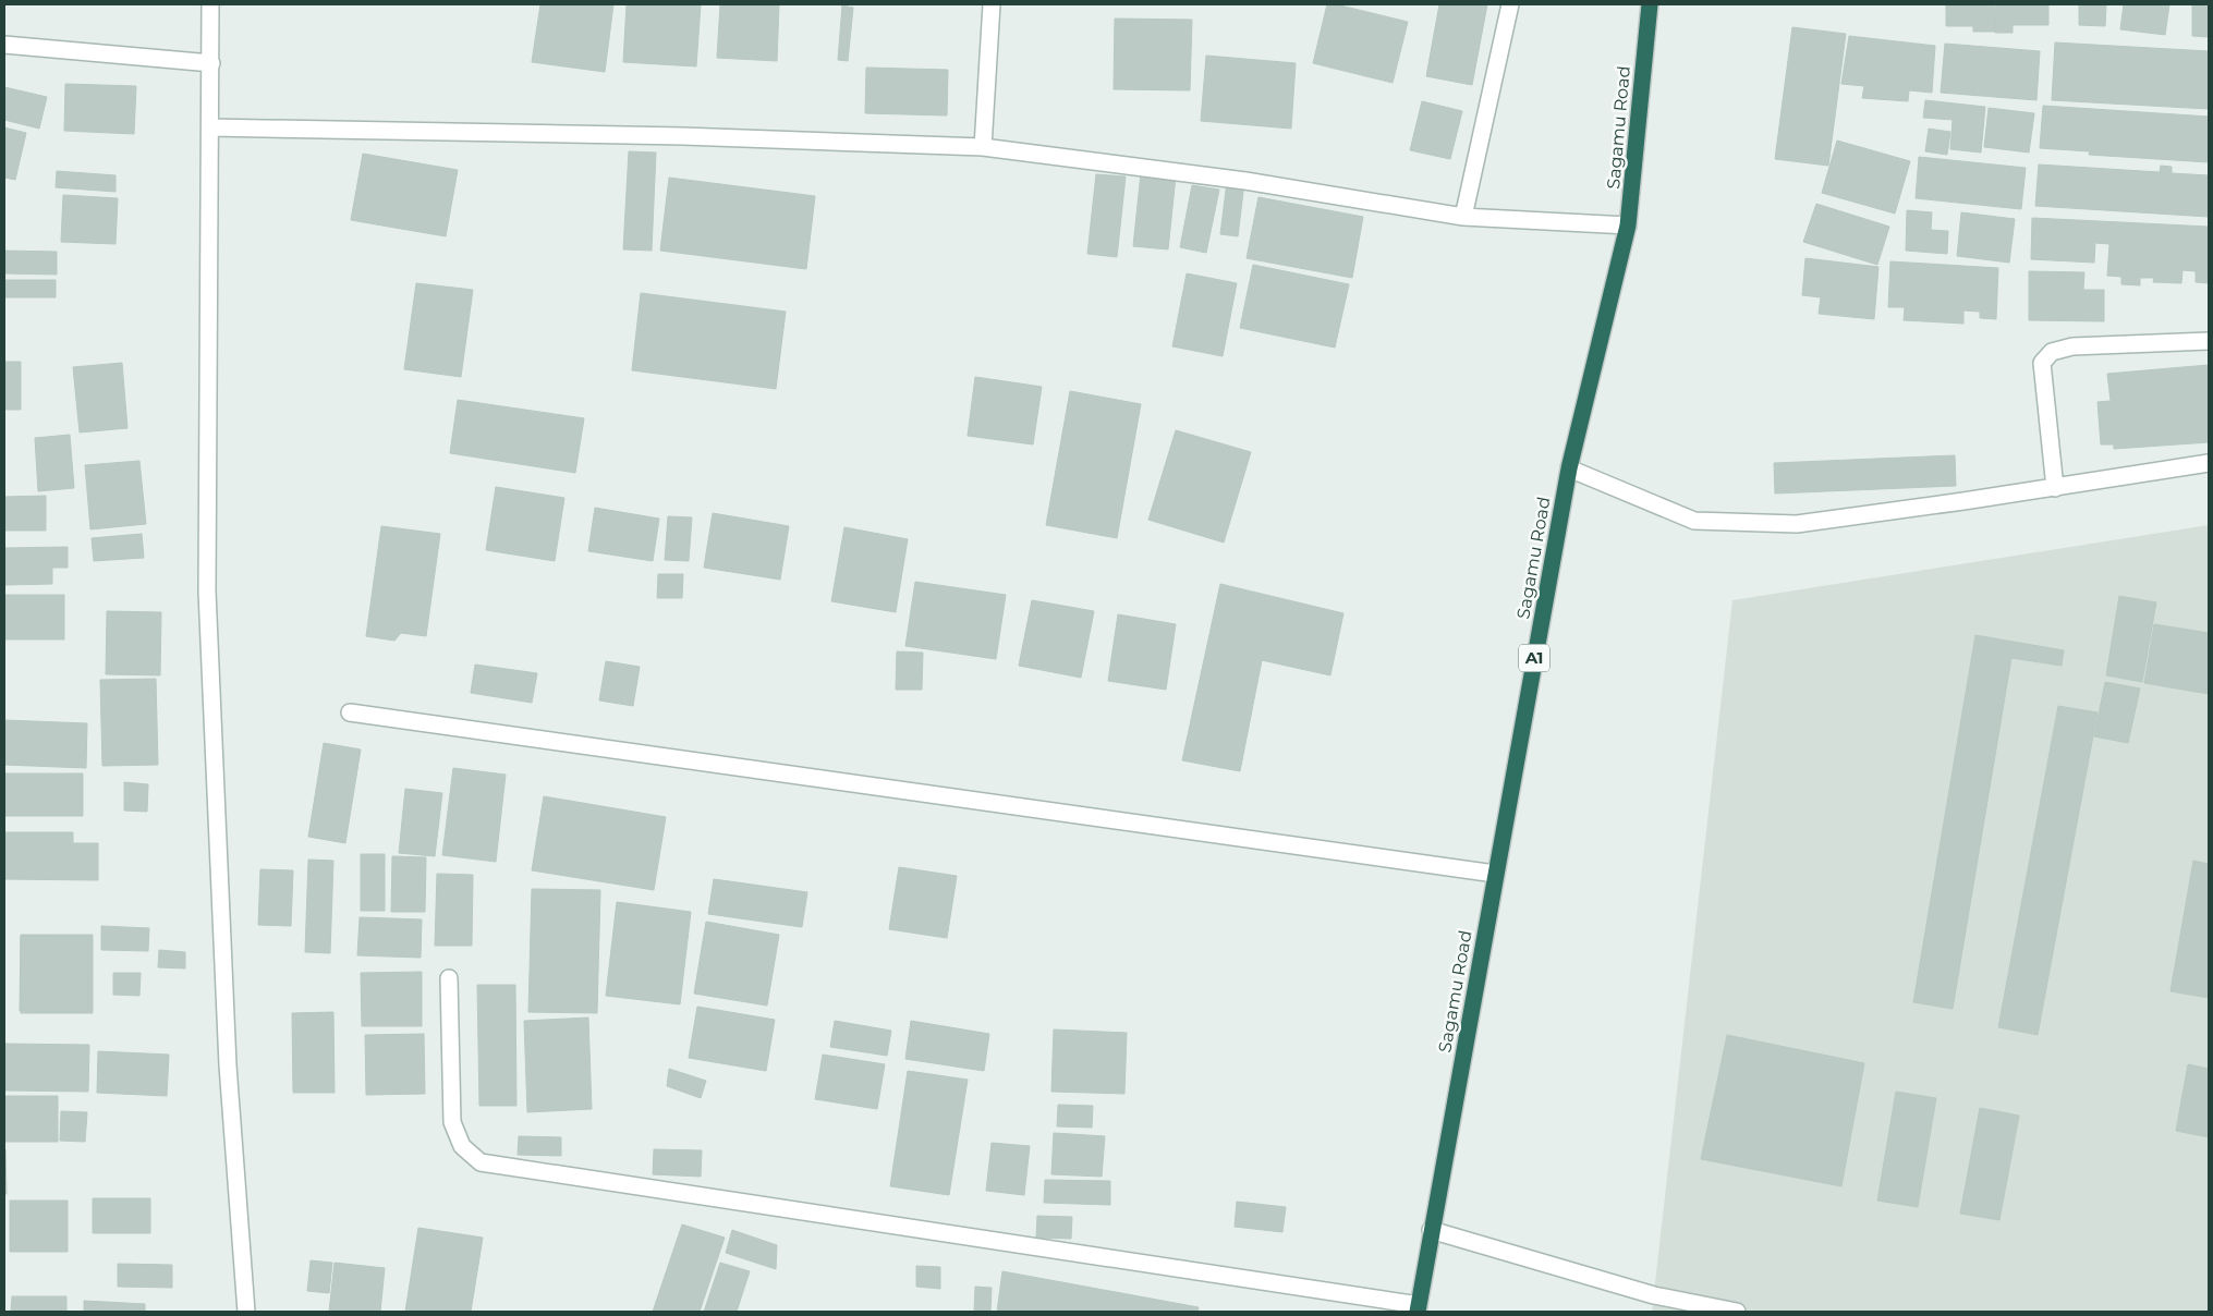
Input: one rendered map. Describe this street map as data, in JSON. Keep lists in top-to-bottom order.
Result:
{
  "streets": {
    "highway": ["Sagamu Road", "A1"]
  }
}
